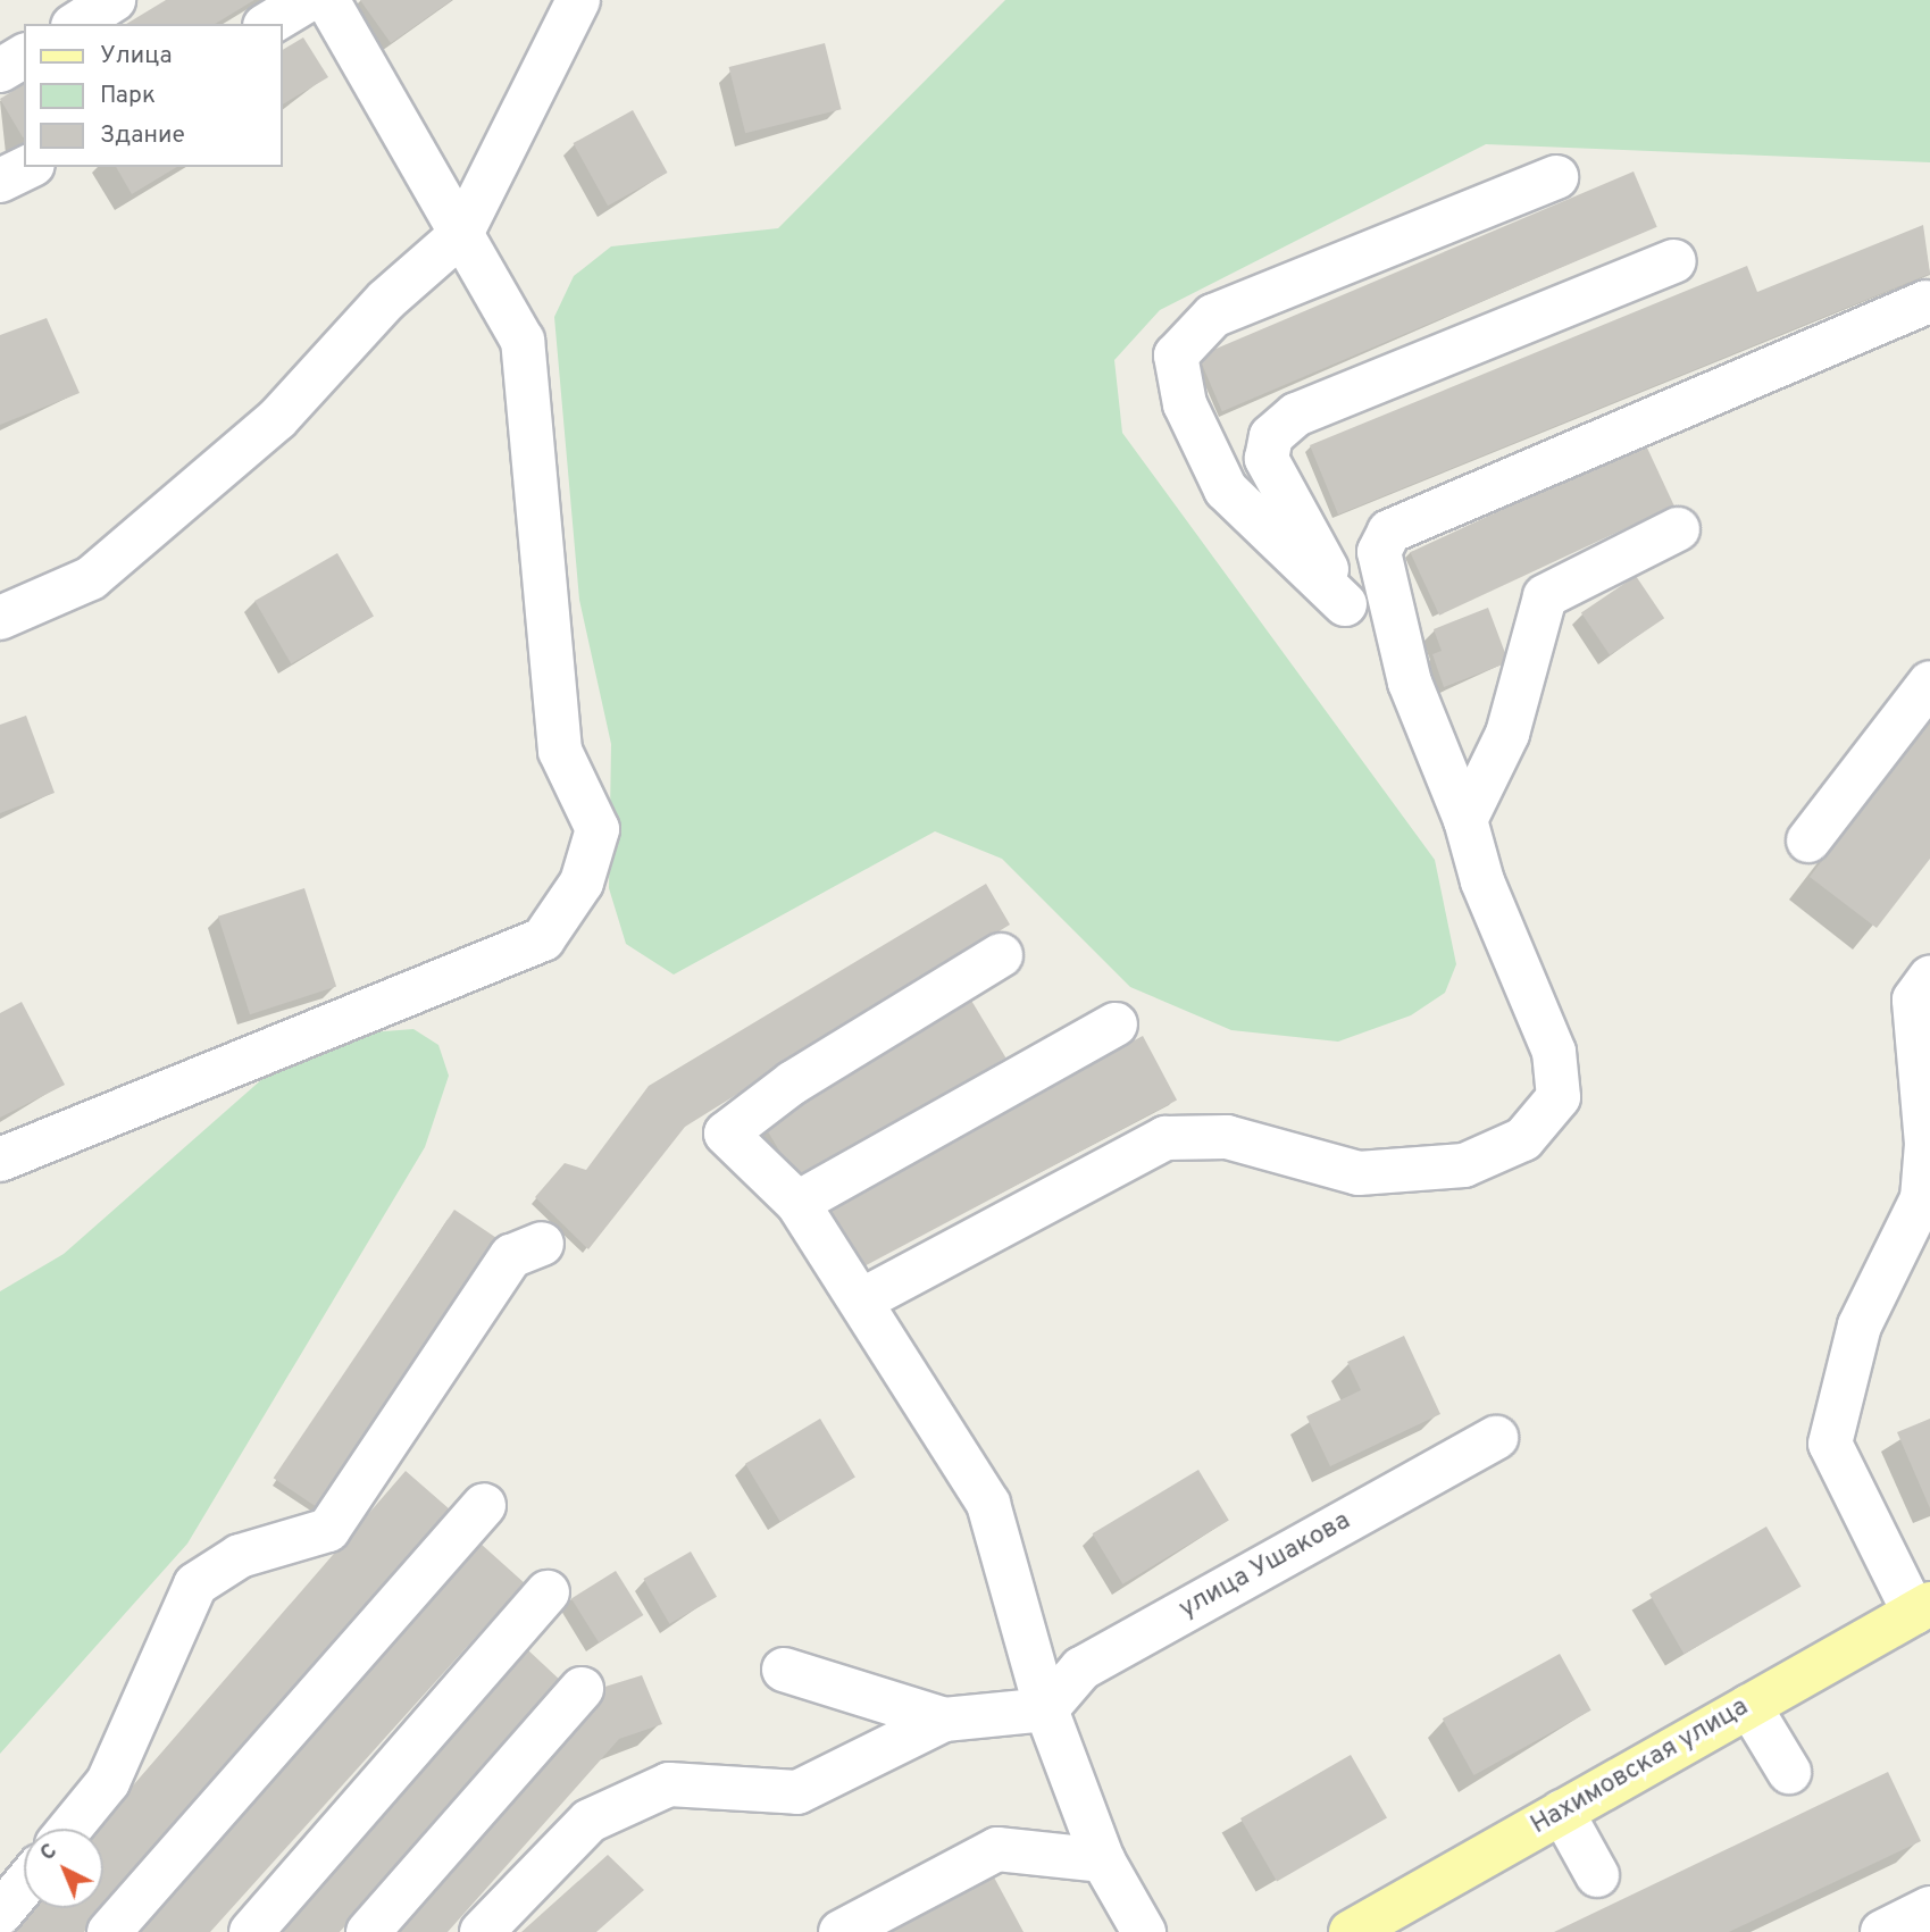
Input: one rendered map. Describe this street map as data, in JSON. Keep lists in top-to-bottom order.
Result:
{
  "streets": {
    "main road": ["Нахимовская улица"],
    "street": ["улица Ушакова"]
  },
  "legend": ["Улица", "Парк", "Здание"],
  "north": "top left"
}
